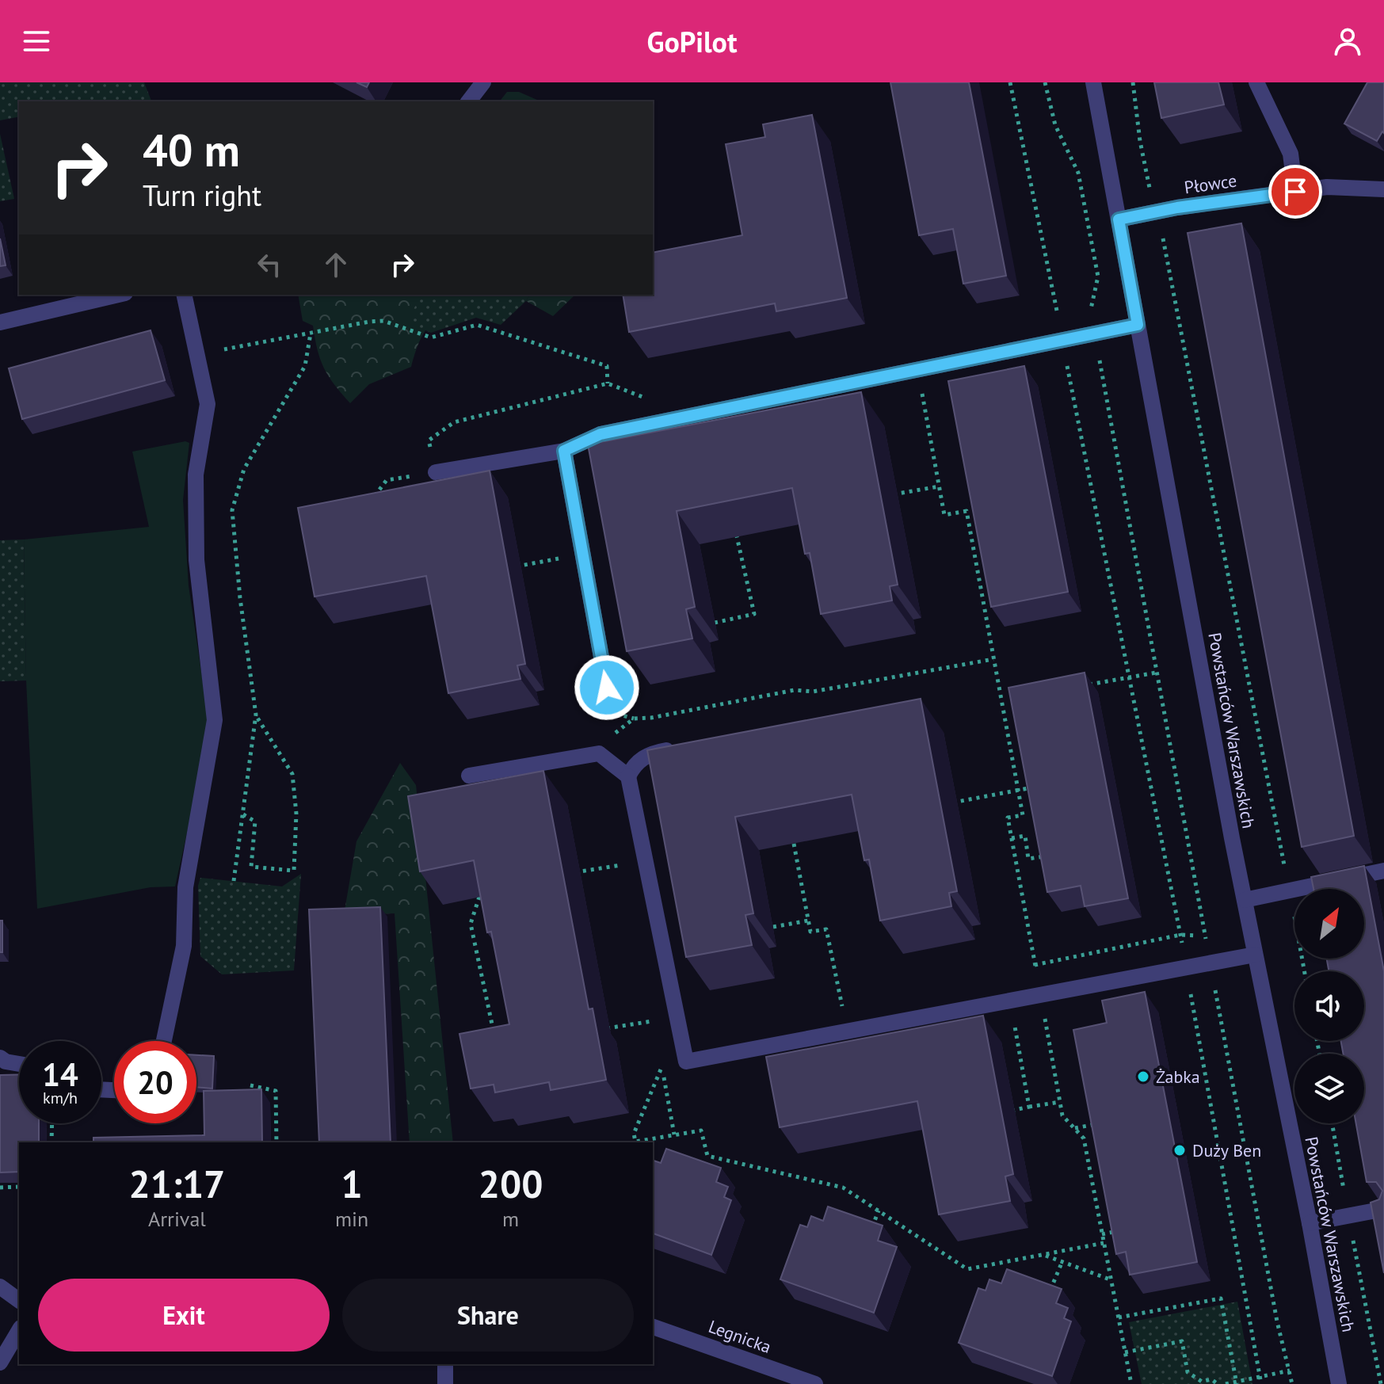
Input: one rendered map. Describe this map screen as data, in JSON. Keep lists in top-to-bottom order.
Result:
{
  "streets": {
    "street": ["Płowce", "Powstańców Warszawskich", "Legnicka"]
  },
  "crossings": [
    ["Płowce", "Powstańców Warszawskich"]
  ],
  "places": ["Żabka", "Duży Ben"],
  "north": "top right",
  "page": {
    "header": "GoPilot",
    "turn": ["40 m", "Turn right"],
    "speed": "14 km/h",
    "limit": "20",
    "eta": [
      "21:17",
      "Arrival",
      "1",
      "min",
      "200",
      "m"
    ],
    "buttons": ["Exit", "Share"]
  }
}
